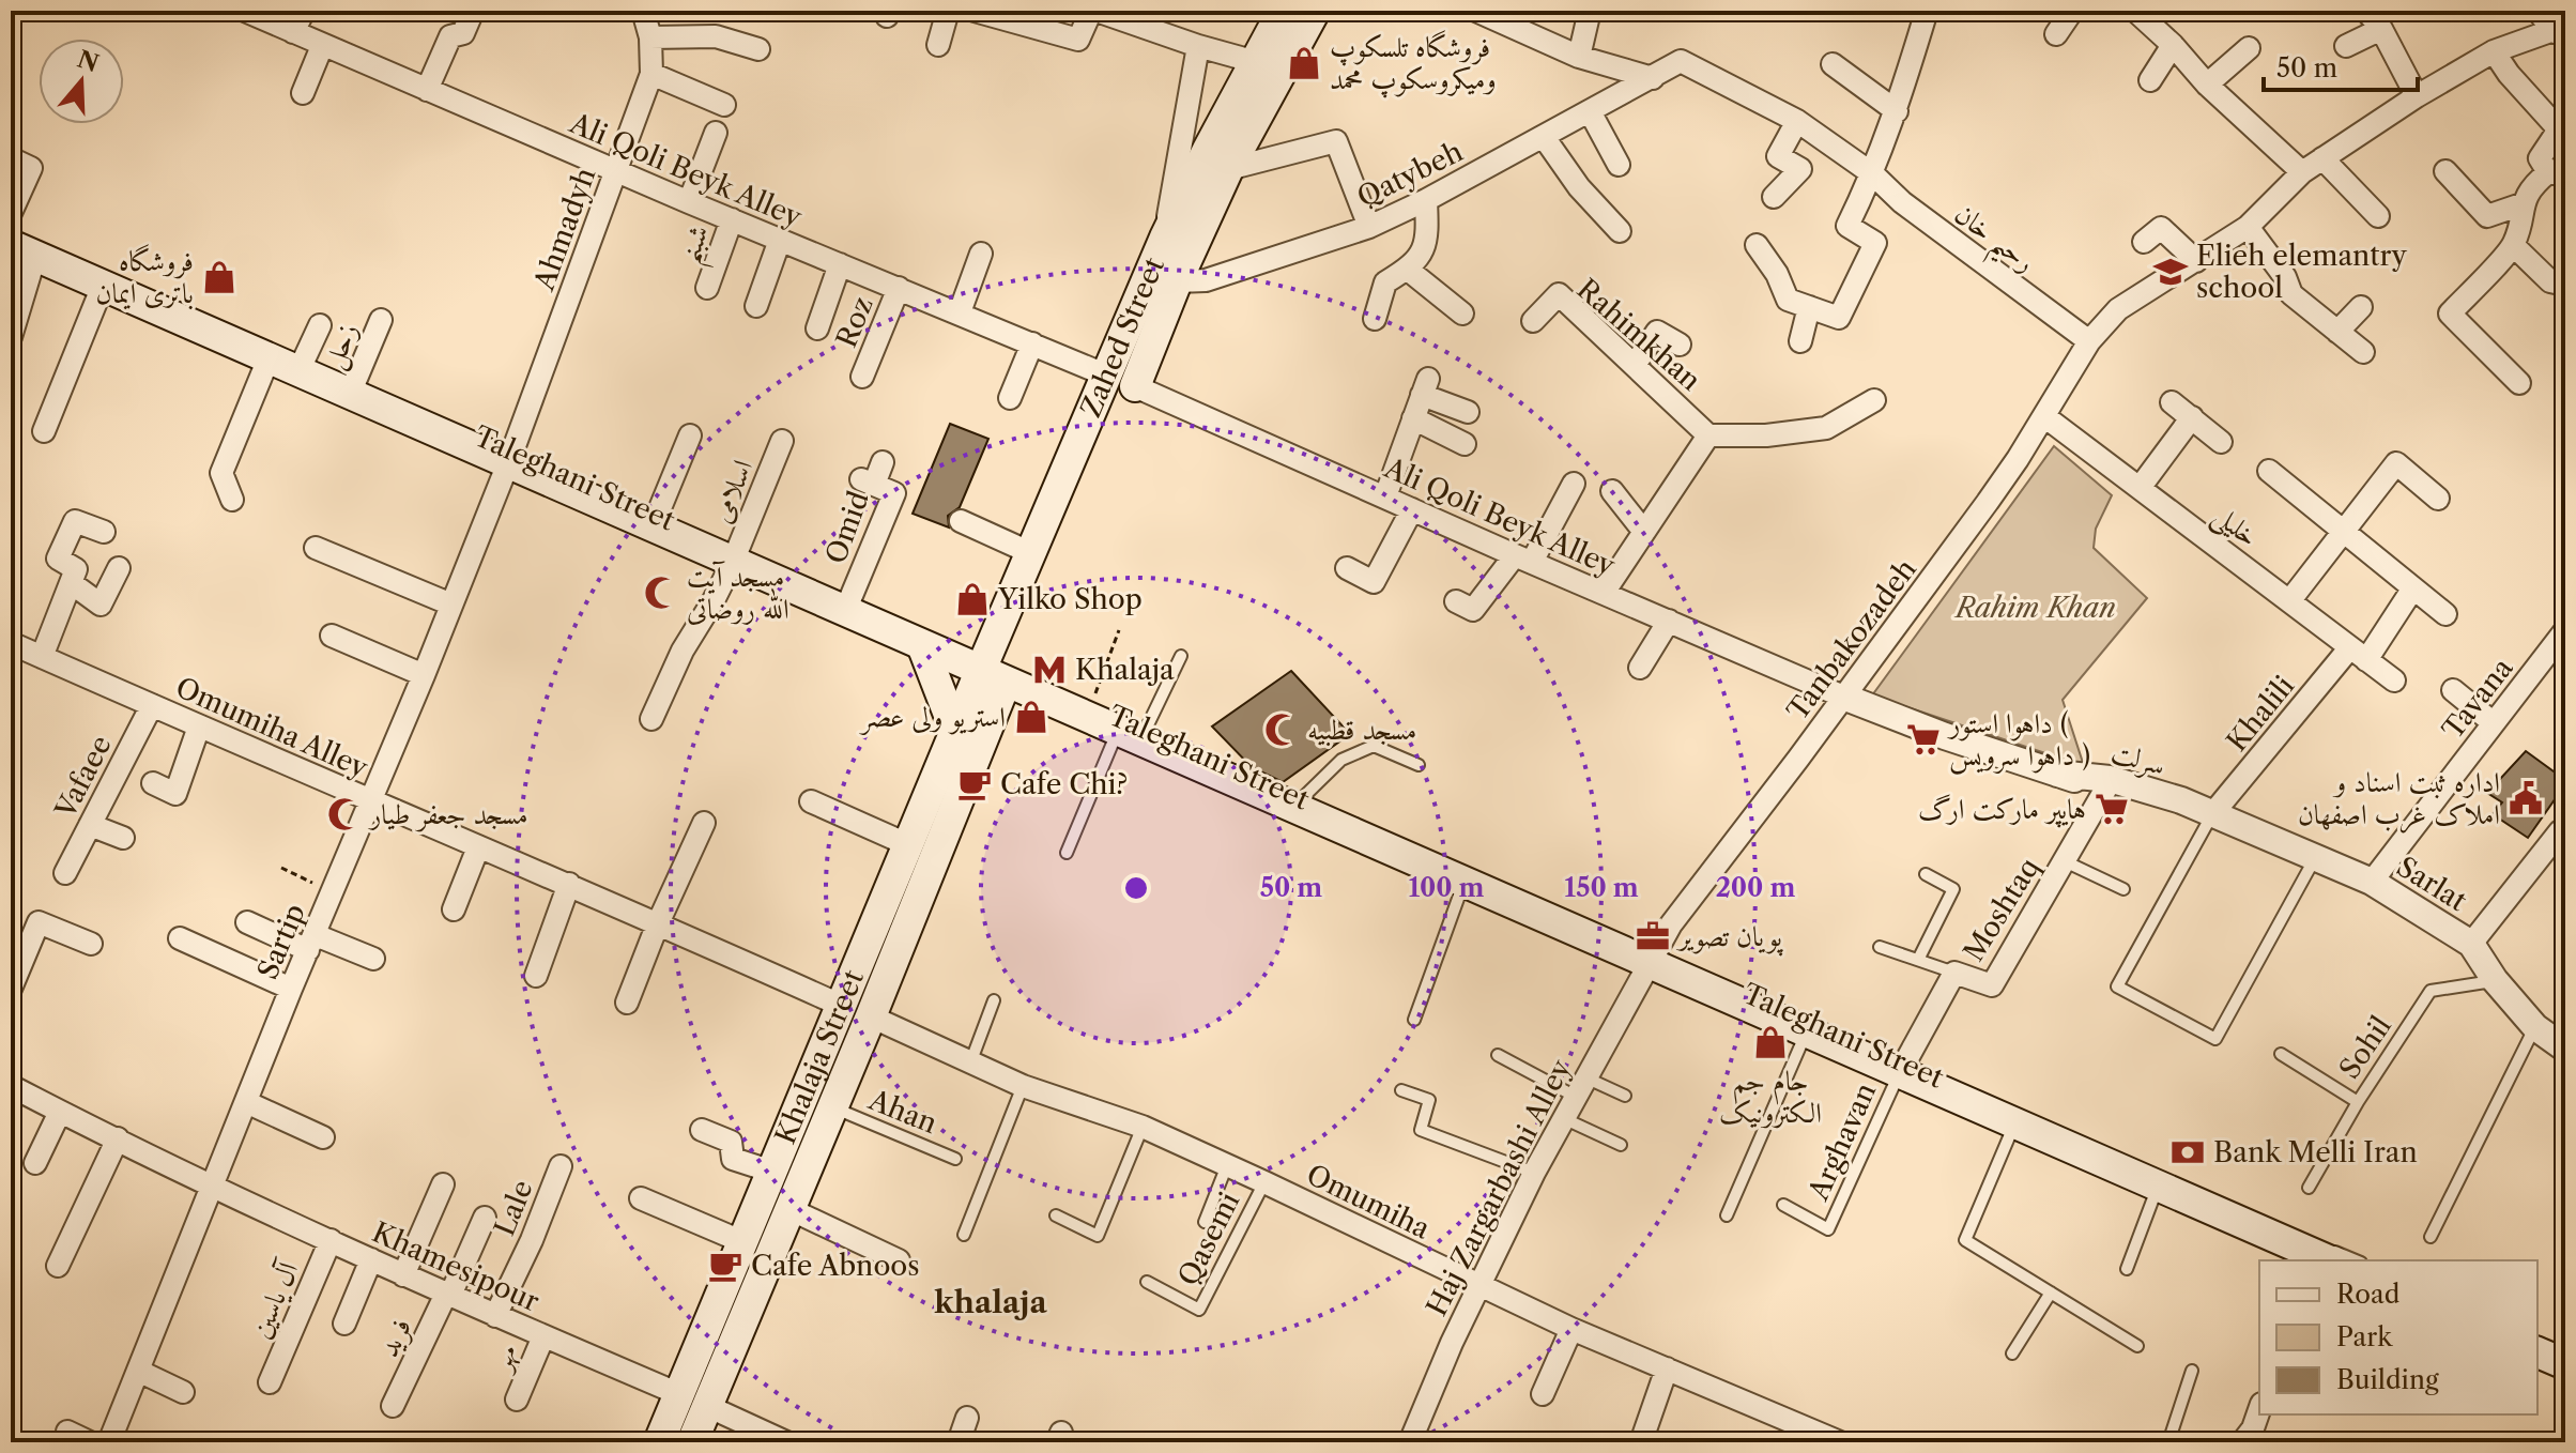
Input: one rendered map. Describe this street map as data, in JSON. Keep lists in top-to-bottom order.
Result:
{
  "streets": {
    "main road": ["Zahed Street", "Taleghani Street", "Khalaja Street"],
    "street": [
      "Ali Qoli Beyk Alley",
      "Qatybeh",
      "Ahmadyh",
      "رحیم خان",
      "شبنم",
      "Roz",
      "Rahimkhan",
      "زحل",
      "اسلامی",
      "خلیلی",
      "Omid",
      "Tanbakozadeh",
      "Tavana",
      "Khalili",
      "Omumiha Alley",
      "سرلت",
      "Vafaee",
      "Sarlat",
      "Moshtaq",
      "Sartip",
      "Haj Zargarbashi Alley",
      "Omumiha",
      "Lale",
      "Khamesipour",
      "آل یاسین",
      "فرید",
      "مهر"
    ],
    "lane": [
      "Sohil",
      "Ahan",
      "Arghavan",
      "Qasemi"
    ]
  },
  "crossings": [
    ["Ali Qoli Beyk Alley", "Ahmadyh"],
    ["Ali Qoli Beyk Alley", "شبنم"],
    ["Ali Qoli Beyk Alley", "Roz"],
    ["Ali Qoli Beyk Alley", "Zahed Street"],
    ["Ali Qoli Beyk Alley", "Tanbakozadeh"],
    ["Ali Qoli Beyk Alley", "سرلت"],
    ["Qatybeh", "رحیم خان"],
    ["Qatybeh", "Zahed Street"],
    ["Ahmadyh", "Taleghani Street"],
    ["Ahmadyh", "Sartip"],
    ["رحیم خان", "Tanbakozadeh"],
    ["Zahed Street", "Taleghani Street"],
    ["Zahed Street", "Khalaja Street"],
    ["زحل", "Taleghani Street"],
    ["Taleghani Street", "اسلامی"],
    ["Taleghani Street", "Omid"],
    ["Taleghani Street", "Tanbakozadeh"],
    ["Taleghani Street", "Sartip"],
    ["Taleghani Street", "Khalaja Street"],
    ["Taleghani Street", "Arghavan"],
    ["Taleghani Street", "Haj Zargarbashi Alley"],
    ["خلیلی", "Tanbakozadeh"],
    ["خلیلی", "Khalili"],
    ["Tanbakozadeh", "سرلت"],
    ["Tanbakozadeh", "Haj Zargarbashi Alley"],
    ["Tavana", "Sarlat"],
    ["Khalili", "Sarlat"],
    ["Omumiha Alley", "Vafaee"],
    ["Omumiha Alley", "Sartip"],
    ["Omumiha Alley", "Khalaja Street"],
    ["سرلت", "Sarlat"],
    ["سرلت", "Moshtaq"],
    ["Sarlat", "Sohil"],
    ["Sartip", "Khamesipour"],
    ["Khalaja Street", "Ahan"],
    ["Khalaja Street", "Omumiha"],
    ["Khalaja Street", "Khamesipour"],
    ["Haj Zargarbashi Alley", "Omumiha"],
    ["Omumiha", "Qasemi"],
    ["Lale", "Khamesipour"],
    ["Khamesipour", "آل یاسین"],
    ["Khamesipour", "فرید"],
    ["Khamesipour", "مهر"]
  ],
  "districts": ["khalaja"],
  "parks": ["Rahim Khan"],
  "places": {
    "shop": [
      "فروشگاه تلسکوپ ومیکروسکوپ محمد",
      "فروشگاه باتری ایمان",
      "Yilko Shop",
      "استریو ولی عصر",
      "جام جم الکترونیک"
    ],
    "school or university": ["Elieh elemantry school"],
    "mosque": ["مسجد آیت الله روضاتی", "مسجد قطبیه", "مسجد جعفر طیار"],
    "metro station": ["Khalaja"],
    "supermarket": ["داهوا استور ( داهوا سرویس )", "هایپر مارکت ارگ"],
    "cafe": ["Cafe Chi?", "Cafe Abnoos"],
    "public building": ["اداره ثبت اسناد و املاک غرب اصفهان"],
    "office": ["پویان تصویر"],
    "bank": ["Bank Melli Iran"]
  },
  "legend": ["Road", "Park", "Building"],
  "scale_bar": "50 m",
  "north": "top",
  "rings": [
    "50 m",
    "100 m",
    "150 m",
    "200 m"
  ]
}
